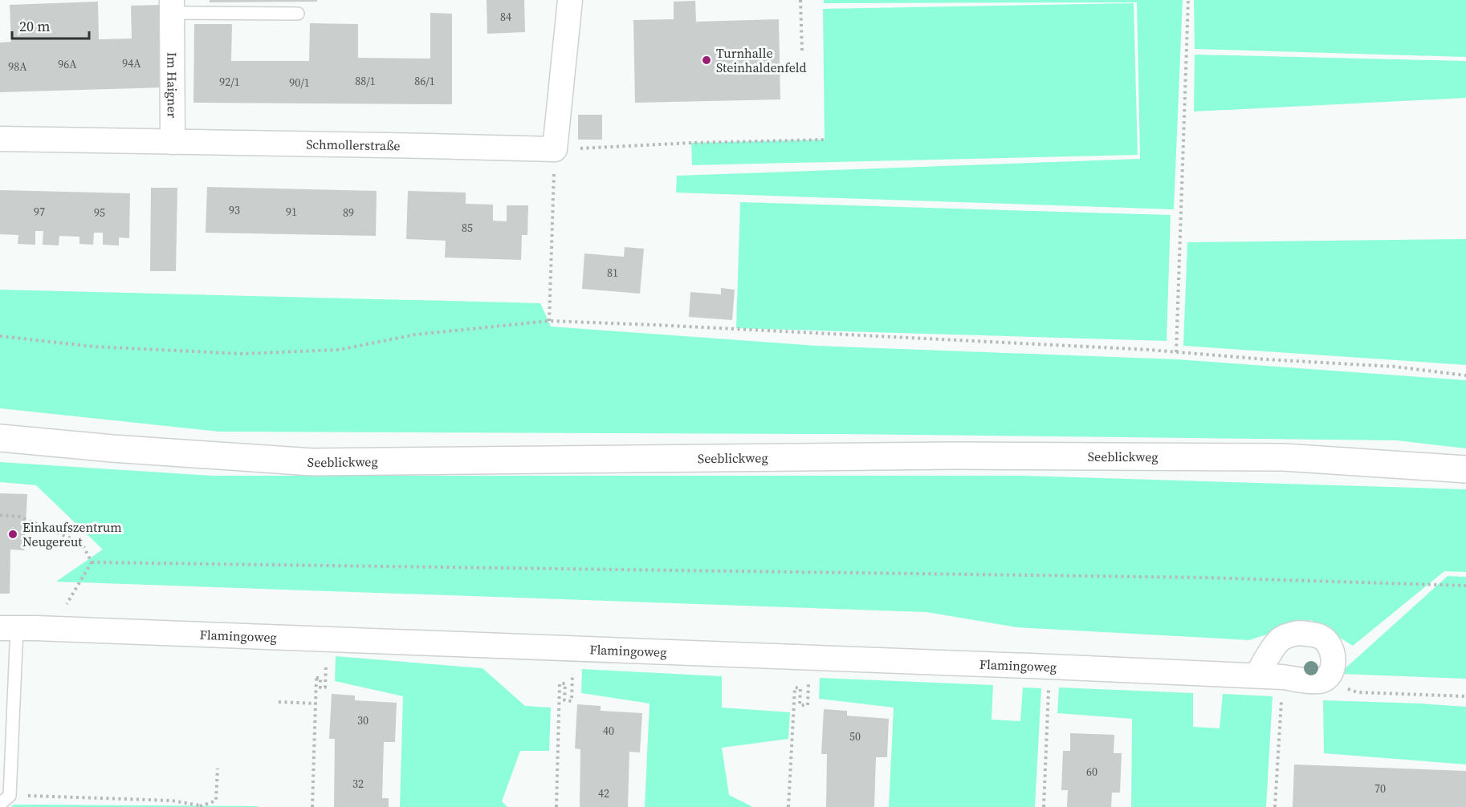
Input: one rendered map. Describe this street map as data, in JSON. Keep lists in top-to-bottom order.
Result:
{
  "streets": {
    "main road": ["Seeblickweg"],
    "street": ["Im Haigner", "Schmollerstraße", "Flamingoweg"]
  },
  "crossings": [
    ["Im Haigner", "Schmollerstraße"]
  ],
  "places": ["Turnhalle Steinhaldenfeld", "Einkaufszentrum Neugereut"],
  "house_numbers": [
    "84",
    "94A",
    "96A",
    "98A",
    "88/1",
    "86/1",
    "92/1",
    "90/1",
    "93",
    "97",
    "91",
    "95",
    "89",
    "85",
    "81",
    "30",
    "40",
    "50",
    "60",
    "32",
    "70",
    "42"
  ],
  "scale_bar": "20 m"
}
